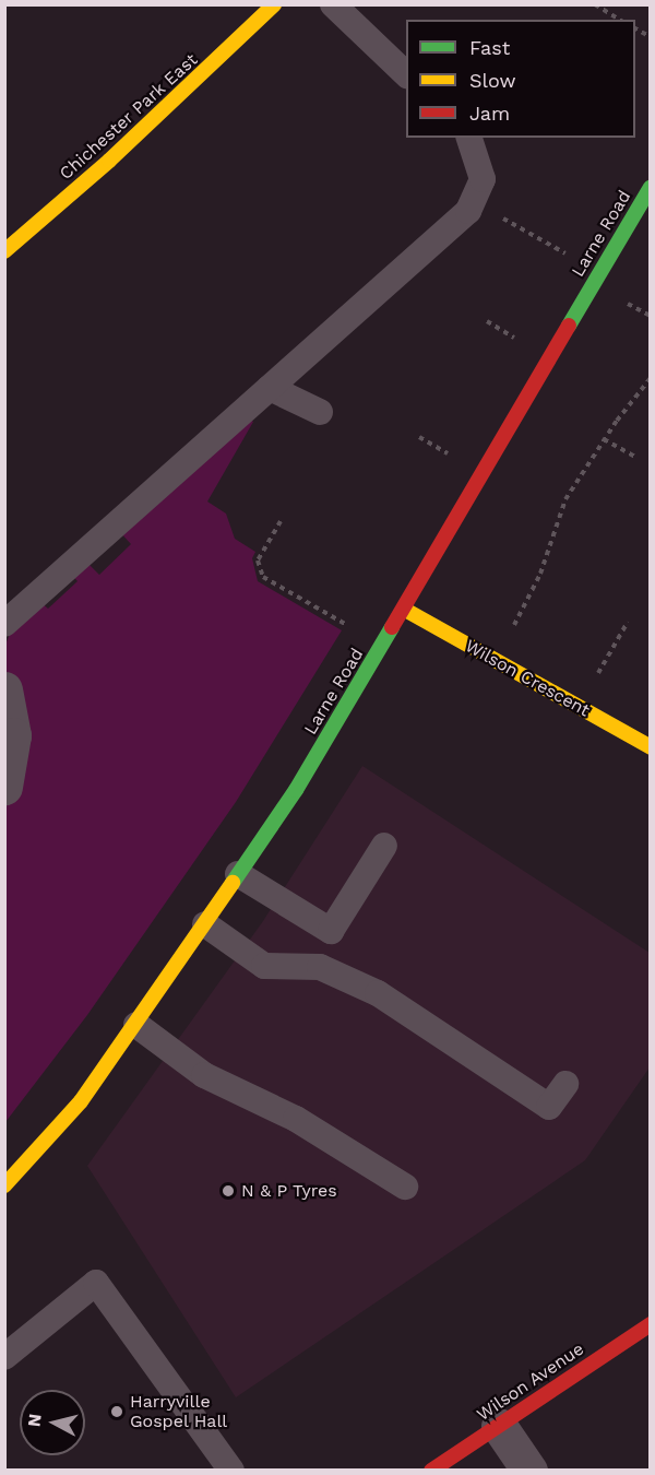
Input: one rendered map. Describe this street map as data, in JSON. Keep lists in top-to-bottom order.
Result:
{
  "streets": {
    "street": [
      "Chichester Park East",
      "Larne Road",
      "Wilson Crescent",
      "Wilson Avenue"
    ]
  },
  "crossings": [
    ["Larne Road", "Wilson Crescent"]
  ],
  "places": ["N & P Tyres", "Harryville Gospel Hall"],
  "legend": ["Fast", "Slow", "Jam"],
  "north": "left"
}
